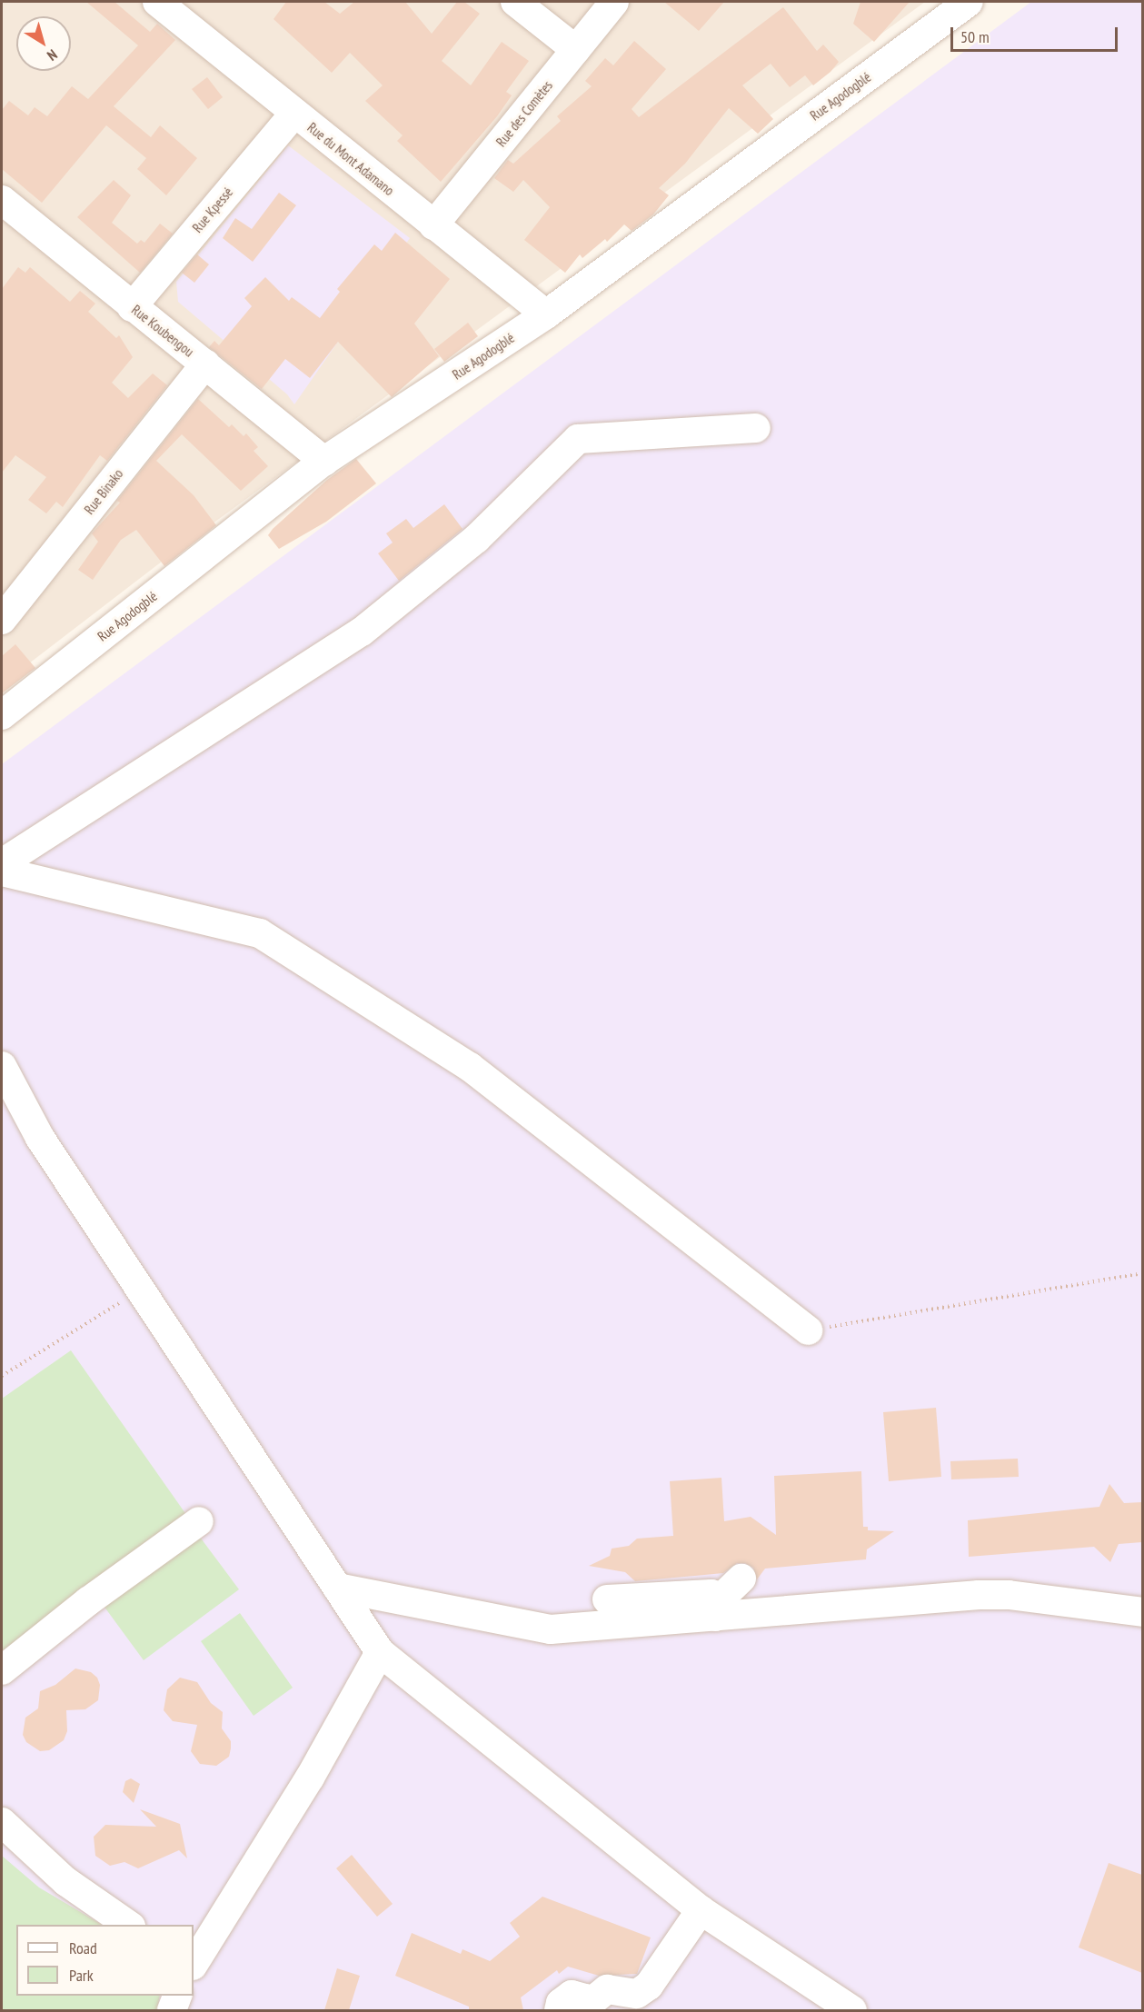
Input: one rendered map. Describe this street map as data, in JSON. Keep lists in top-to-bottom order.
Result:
{
  "streets": {
    "street": [
      "Rue Agodogblé",
      "Rue des Comètes",
      "Rue du Mont Adamano",
      "Rue Kpessé",
      "Rue Koubengou",
      "Rue Binako"
    ]
  },
  "crossings": [
    ["Rue Agodogblé", "Rue du Mont Adamano"],
    ["Rue Agodogblé", "Rue Koubengou"],
    ["Rue des Comètes", "Rue du Mont Adamano"],
    ["Rue du Mont Adamano", "Rue Kpessé"],
    ["Rue Kpessé", "Rue Koubengou"],
    ["Rue Koubengou", "Rue Binako"]
  ],
  "legend": ["Road", "Park"],
  "scale_bar": "50 m",
  "north": "bottom right"
}
